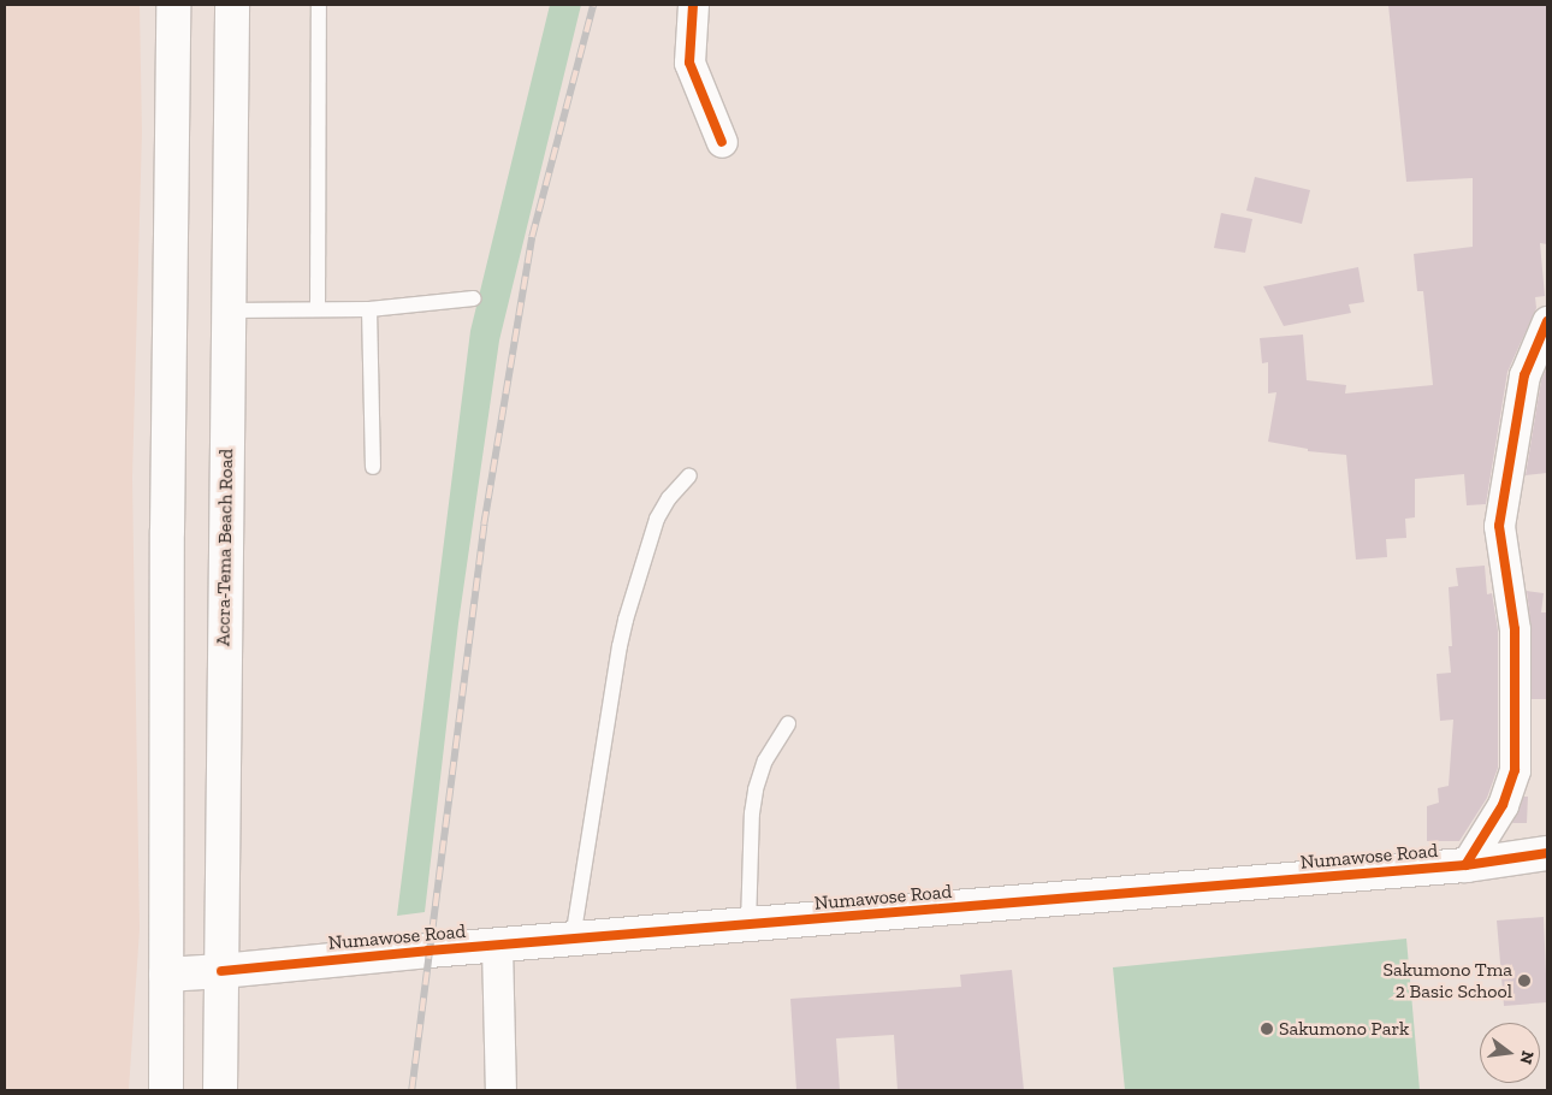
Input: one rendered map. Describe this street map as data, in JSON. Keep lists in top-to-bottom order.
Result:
{
  "streets": {
    "main road": ["Accra-Tema Beach Road", "Numawose Road"]
  },
  "crossings": [
    ["Accra-Tema Beach Road", "Numawose Road"]
  ],
  "places": ["Sakumono Tma 2 Basic School", "Sakumono Park"],
  "north": "right"
}
